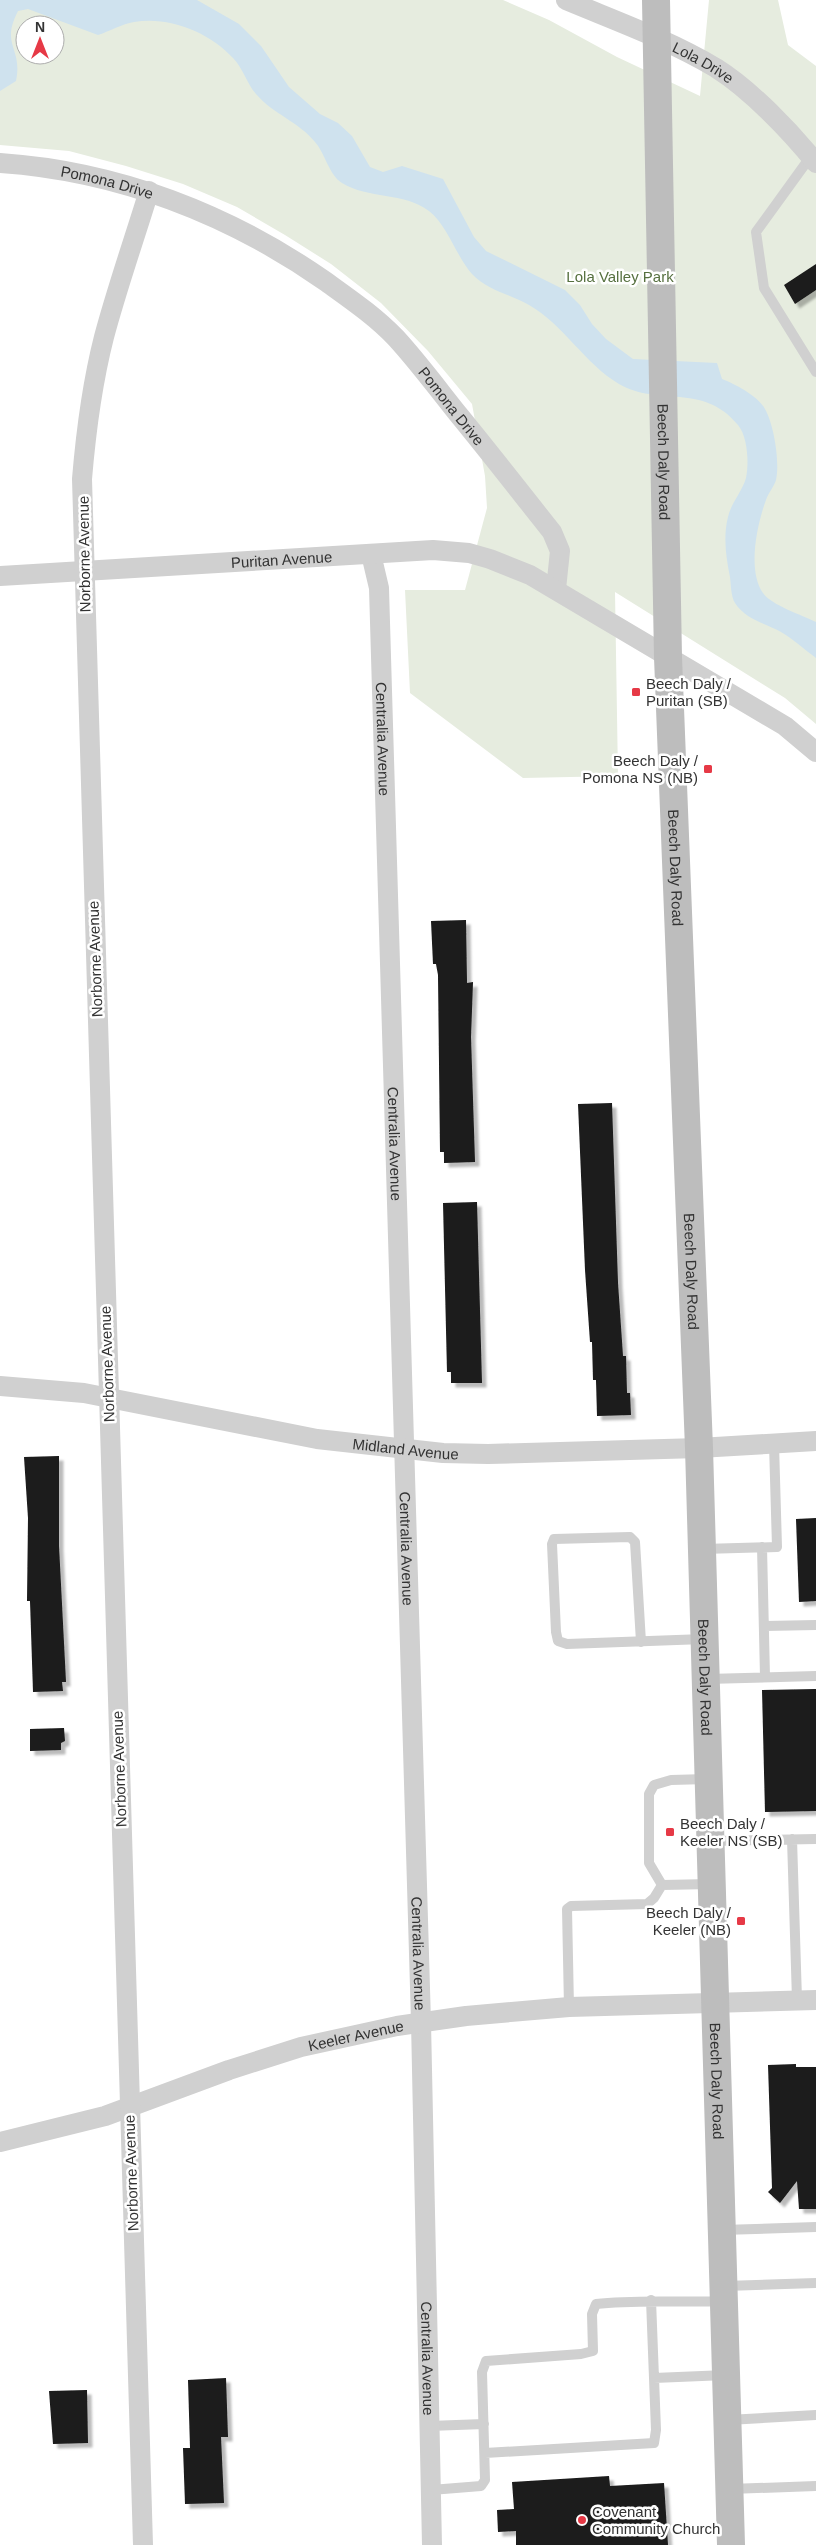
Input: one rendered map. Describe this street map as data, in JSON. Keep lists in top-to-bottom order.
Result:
{
  "streets": {
    "main road": ["Beech Daly Road"],
    "street": [
      "Lola Drive",
      "Pomona Drive",
      "Norborne Avenue",
      "Puritan Avenue",
      "Centralia Avenue",
      "Midland Avenue",
      "Keeler Avenue"
    ]
  },
  "crossings": [
    ["Lola Drive", "Beech Daly Road"],
    ["Pomona Drive", "Norborne Avenue"],
    ["Pomona Drive", "Puritan Avenue"],
    ["Beech Daly Road", "Midland Avenue"],
    ["Beech Daly Road", "Keeler Avenue"],
    ["Norborne Avenue", "Puritan Avenue"],
    ["Norborne Avenue", "Midland Avenue"],
    ["Norborne Avenue", "Keeler Avenue"],
    ["Puritan Avenue", "Centralia Avenue"],
    ["Centralia Avenue", "Midland Avenue"],
    ["Centralia Avenue", "Keeler Avenue"]
  ],
  "parks": ["Lola Valley Park"],
  "places": {
    "transit": [
      "Beech Daly / Puritan (SB)",
      "Beech Daly / Pomona NS (NB)",
      "Beech Daly / Keeler NS (SB)",
      "Beech Daly / Keeler (NB)"
    ],
    "other": ["Covenant Community Church"]
  },
  "north": "top"
}
